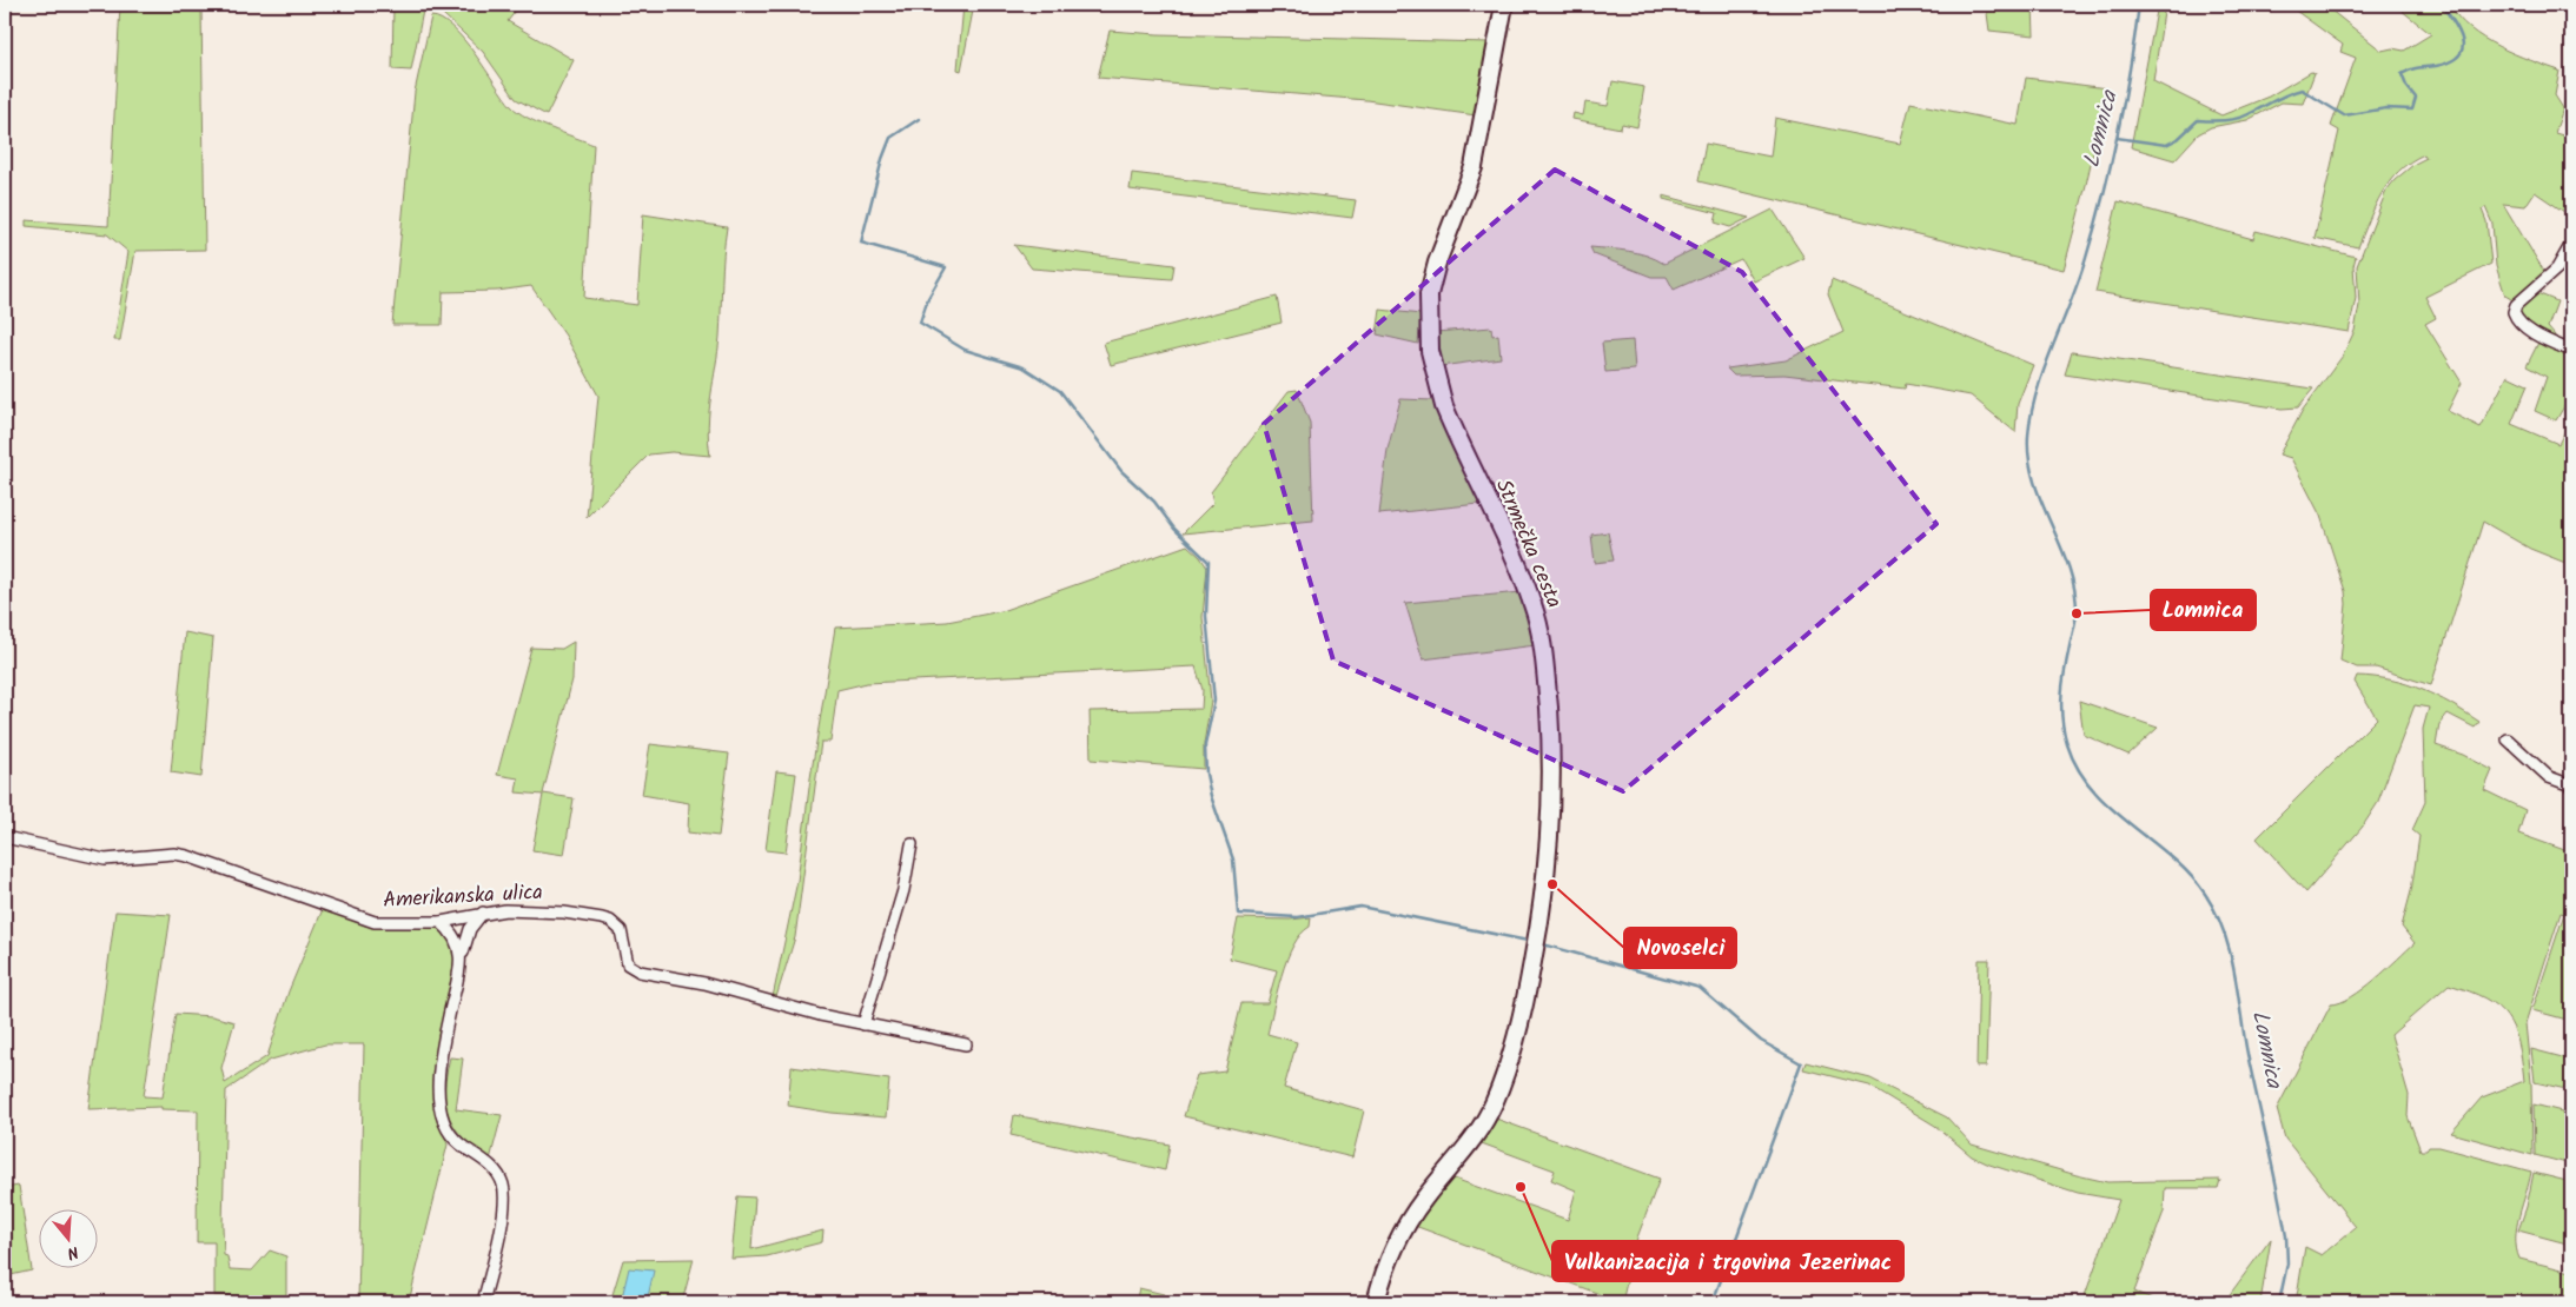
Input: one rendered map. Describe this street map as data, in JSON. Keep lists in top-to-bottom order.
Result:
{
  "streets": {
    "street": ["Strmečka cesta", "Amerikanska ulica"]
  },
  "water": ["Lomnica"],
  "places": ["Lomnica", "Novoselci", "Vulkanizacija i trgovina Jezerinac"],
  "north": "bottom"
}
